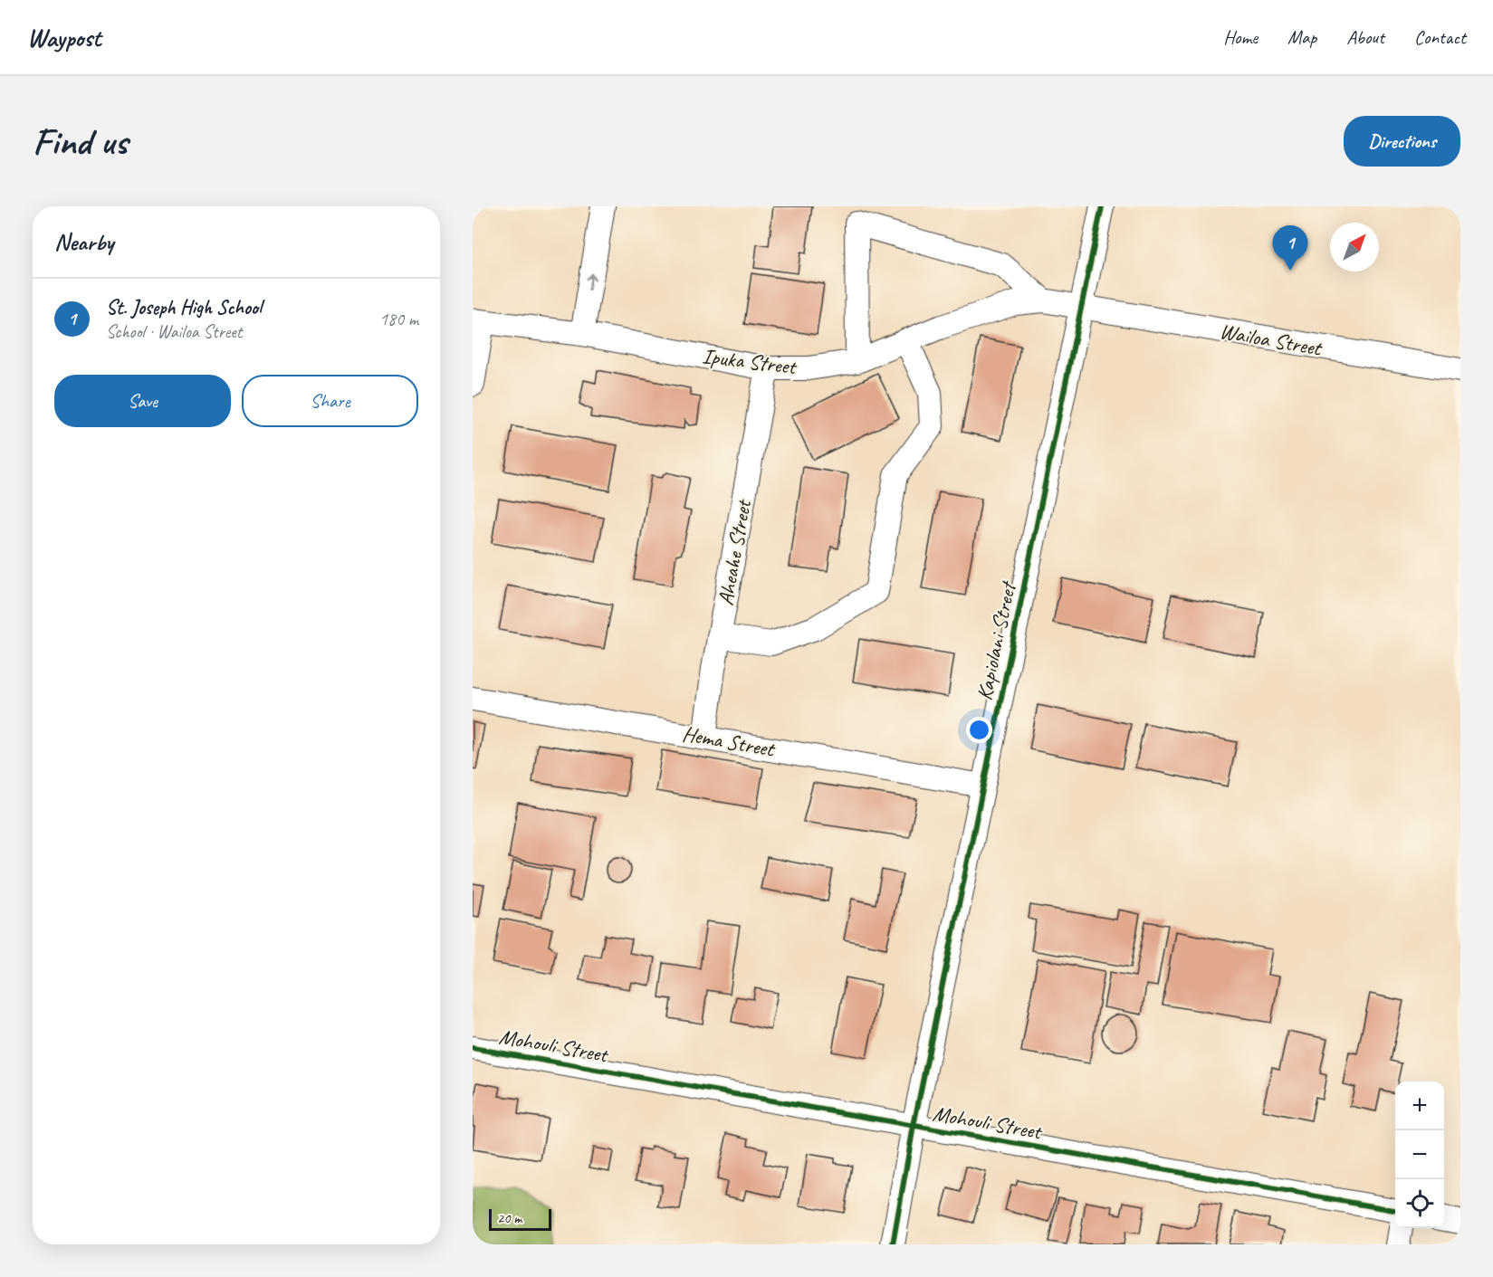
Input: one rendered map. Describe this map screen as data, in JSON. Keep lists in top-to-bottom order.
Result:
{
  "streets": {
    "street": [
      "Wailoa Street",
      "Ipuka Street",
      "Aheahe Street",
      "Kapiolani Street",
      "Hema Street",
      "Mohouli Street"
    ]
  },
  "crossings": [
    ["Wailoa Street", "Ipuka Street"],
    ["Wailoa Street", "Kapiolani Street"],
    ["Ipuka Street", "Aheahe Street"],
    ["Ipuka Street", "Kapiolani Street"],
    ["Aheahe Street", "Hema Street"],
    ["Kapiolani Street", "Hema Street"],
    ["Kapiolani Street", "Mohouli Street"]
  ],
  "scale_bar": "20 m",
  "north": "top right",
  "page": {
    "header": "Waypost",
    "nav": [
      "Home",
      "Map",
      "About",
      "Contact"
    ],
    "buttons": [
      "Directions",
      ["Save", "Share"]
    ],
    "title": "Find us",
    "heading": "Nearby",
    "pins": "1",
    "list": [
      {
        "mark": "1",
        "name": "St. Joseph High School",
        "note": "School · Wailoa Street",
        "value": "180 m"
      }
    ],
    "map_buttons": ["+", "−"],
    "scale": "20 m"
  }
}
